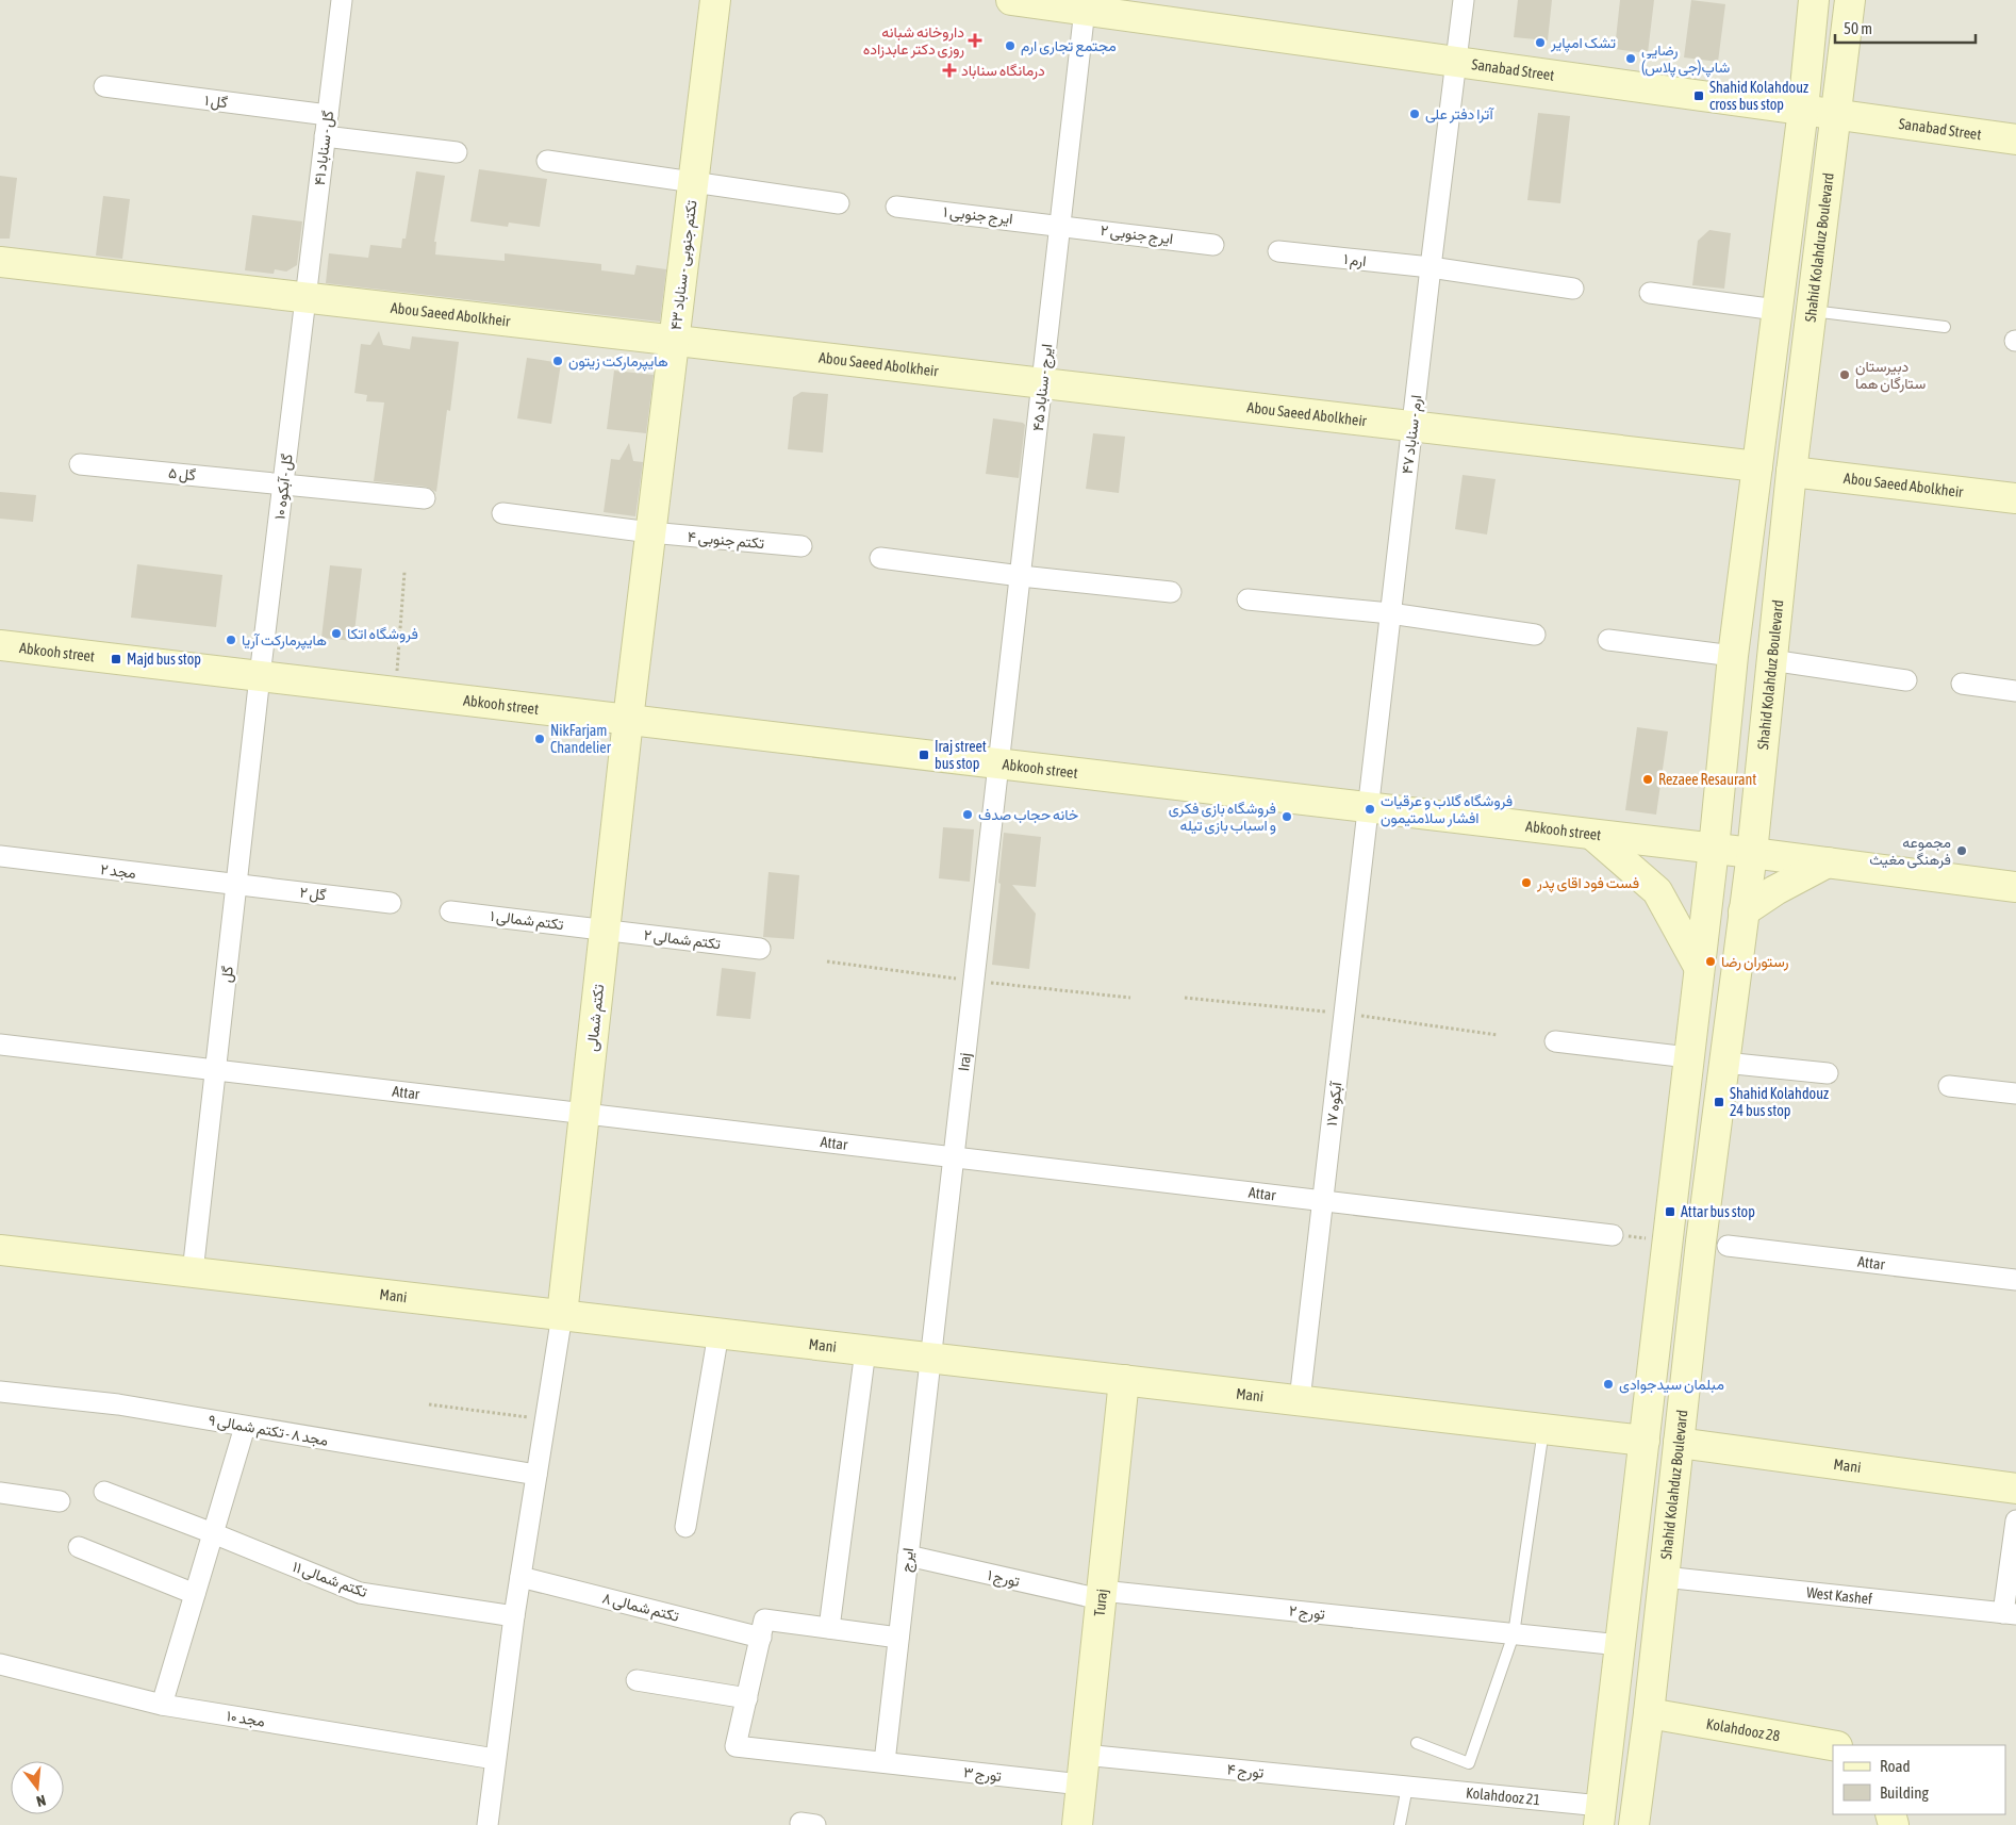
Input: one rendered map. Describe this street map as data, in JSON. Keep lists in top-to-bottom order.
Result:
{
  "streets": {
    "main road": [
      "Sanabad Street",
      "Shahid Kolahduz Boulevard",
      "تکتم جنوبی - سناباد ۴۳",
      "Abou Saeed Abolkheir",
      "Abkooh street",
      "تکتم شمالی",
      "Mani",
      "Turaj",
      "Kolahdooz 28"
    ],
    "street": [
      "گل ۱",
      "گل - سناباد ۴۱",
      "ایرج جنوبی ۱",
      "ایرج جنوبی ۲",
      "ارم ۱",
      "ایرج - سناباد ۴۵",
      "ارم - سناباد ۴۷",
      "گل ۵",
      "گل - آبکوه ۱۰",
      "تکتم جنوبی ۴",
      "مجد ۲",
      "گل ۲",
      "تکتم شمالی ۱",
      "تکتم شمالی ۲",
      "گل",
      "Iraj",
      "Attar",
      "آبکوه ۱۷",
      "مجد ۸ - تکتم شمالی ۹",
      "ایرج",
      "تورج ۱",
      "تکتم شمالی ۱۱",
      "West Kashef",
      "تکتم شمالی ۸",
      "تورج ۲",
      "مجد ۱۰",
      "تورج ۴",
      "تورج ۳",
      "Kolahdooz 21"
    ]
  },
  "crossings": [
    ["Sanabad Street", "Shahid Kolahduz Boulevard"],
    ["Sanabad Street", "ایرج - سناباد ۴۵"],
    ["Sanabad Street", "ارم - سناباد ۴۷"],
    ["گل ۱", "گل - سناباد ۴۱"],
    ["گل - سناباد ۴۱", "Abou Saeed Abolkheir"],
    ["گل - سناباد ۴۱", "گل - آبکوه ۱۰"],
    ["ایرج جنوبی ۱", "ایرج جنوبی ۲"],
    ["ایرج جنوبی ۱", "ایرج - سناباد ۴۵"],
    ["ایرج جنوبی ۲", "ایرج - سناباد ۴۵"],
    ["Shahid Kolahduz Boulevard", "Abou Saeed Abolkheir"],
    ["Shahid Kolahduz Boulevard", "Abkooh street"],
    ["Shahid Kolahduz Boulevard", "Mani"],
    ["Shahid Kolahduz Boulevard", "West Kashef"],
    ["Shahid Kolahduz Boulevard", "Kolahdooz 28"],
    ["ارم ۱", "ارم - سناباد ۴۷"],
    ["تکتم جنوبی - سناباد ۴۳", "Abou Saeed Abolkheir"],
    ["تکتم جنوبی - سناباد ۴۳", "تکتم جنوبی ۴"],
    ["تکتم جنوبی - سناباد ۴۳", "Abkooh street"],
    ["تکتم جنوبی - سناباد ۴۳", "تکتم شمالی"],
    ["Abou Saeed Abolkheir", "ایرج - سناباد ۴۵"],
    ["Abou Saeed Abolkheir", "ارم - سناباد ۴۷"],
    ["Abou Saeed Abolkheir", "گل - آبکوه ۱۰"],
    ["ایرج - سناباد ۴۵", "Abkooh street"],
    ["ایرج - سناباد ۴۵", "Iraj"],
    ["ارم - سناباد ۴۷", "Abkooh street"],
    ["ارم - سناباد ۴۷", "آبکوه ۱۷"],
    ["گل ۵", "گل - آبکوه ۱۰"],
    ["گل - آبکوه ۱۰", "Abkooh street"],
    ["گل - آبکوه ۱۰", "گل"],
    ["Abkooh street", "گل"],
    ["Abkooh street", "تکتم شمالی"],
    ["Abkooh street", "Iraj"],
    ["Abkooh street", "آبکوه ۱۷"],
    ["مجد ۲", "گل ۲"],
    ["مجد ۲", "گل"],
    ["گل ۲", "گل"],
    ["تکتم شمالی ۱", "تکتم شمالی ۲"],
    ["تکتم شمالی ۱", "تکتم شمالی"],
    ["تکتم شمالی ۲", "تکتم شمالی"],
    ["گل", "Attar"],
    ["گل", "Mani"],
    ["تکتم شمالی", "Attar"],
    ["تکتم شمالی", "Mani"],
    ["Iraj", "Attar"],
    ["Iraj", "Mani"],
    ["Iraj", "ایرج"],
    ["Attar", "آبکوه ۱۷"],
    ["آبکوه ۱۷", "Mani"],
    ["Mani", "ایرج"],
    ["Mani", "Turaj"],
    ["ایرج", "تورج ۱"],
    ["ایرج", "تورج ۳"],
    ["تورج ۱", "Turaj"],
    ["تورج ۱", "تورج ۲"],
    ["Turaj", "تورج ۲"],
    ["Turaj", "تورج ۴"],
    ["Turaj", "تورج ۳"],
    ["تورج ۴", "Kolahdooz 21"]
  ],
  "places": {
    "health": ["داروخانه شبانه روزی دکتر عابدزاده", "درمانگاه سناباد"],
    "other": [
      "تشک امپایر",
      "مجتمع تجاری ارم",
      "رضایی شاپ(جی پلاس)",
      "آترا دفتر علی",
      "هایپرمارکت زیتون",
      "دبیرستان ستارگان هما",
      "فروشگاه اتکا",
      "هایپرمارکت آریا",
      "NikFarjam Chandelier",
      "Rezaee Resaurant",
      "فروشگاه گلاب و عرقیات افشار سلامتیمون",
      "خانه حجاب صدف",
      "فروشگاه بازی فکری و اسباب بازی تیله",
      "مجموعه فرهنگی مغیث",
      "فست فود اقای پدر",
      "رستوران رضا",
      "مبلمان سیدجوادی"
    ],
    "transit": [
      "Shahid Kolahdouz cross bus stop",
      "Majd bus stop",
      "Iraj street bus stop",
      "Shahid Kolahdouz 24 bus stop",
      "Attar bus stop"
    ]
  },
  "legend": ["Road", "Building"],
  "scale_bar": "50 m",
  "north": "bottom"
}
